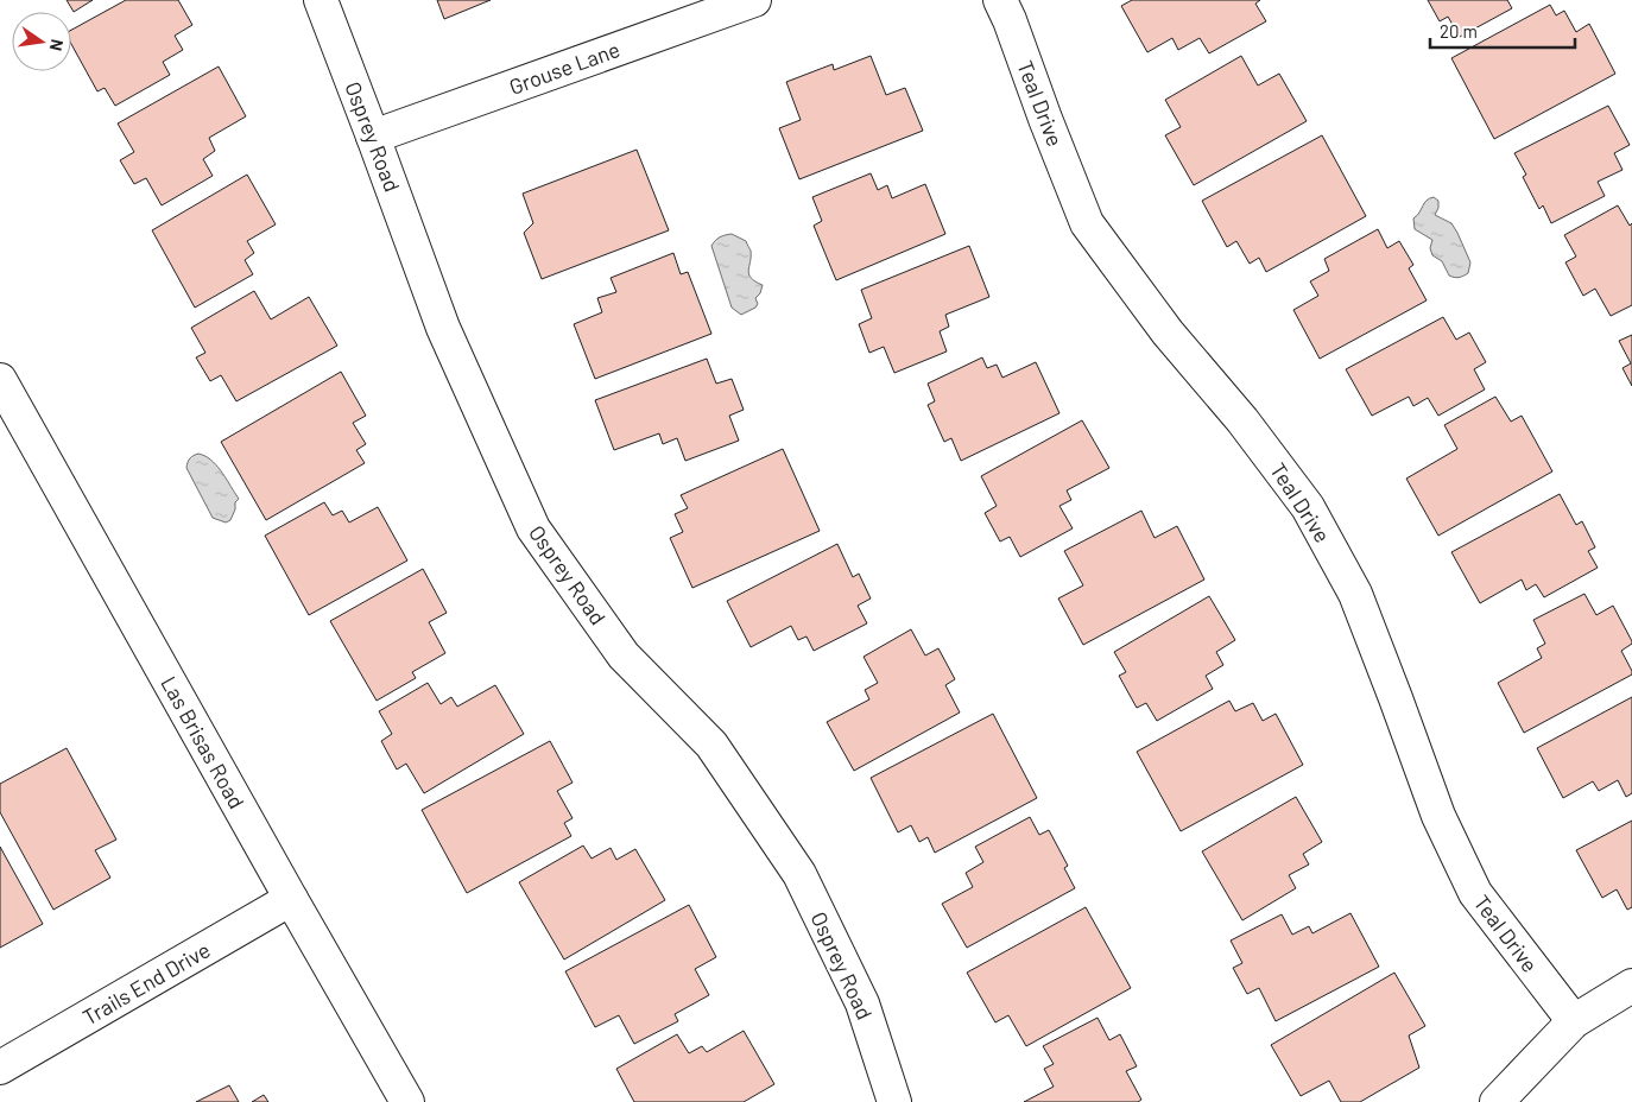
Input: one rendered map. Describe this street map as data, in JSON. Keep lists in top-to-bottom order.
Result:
{
  "streets": {
    "street": [
      "Grouse Lane",
      "Teal Drive",
      "Osprey Road",
      "Las Brisas Road",
      "Trails End Drive"
    ]
  },
  "crossings": [
    ["Grouse Lane", "Osprey Road"],
    ["Las Brisas Road", "Trails End Drive"]
  ],
  "scale_bar": "20 m",
  "north": "right"
}
